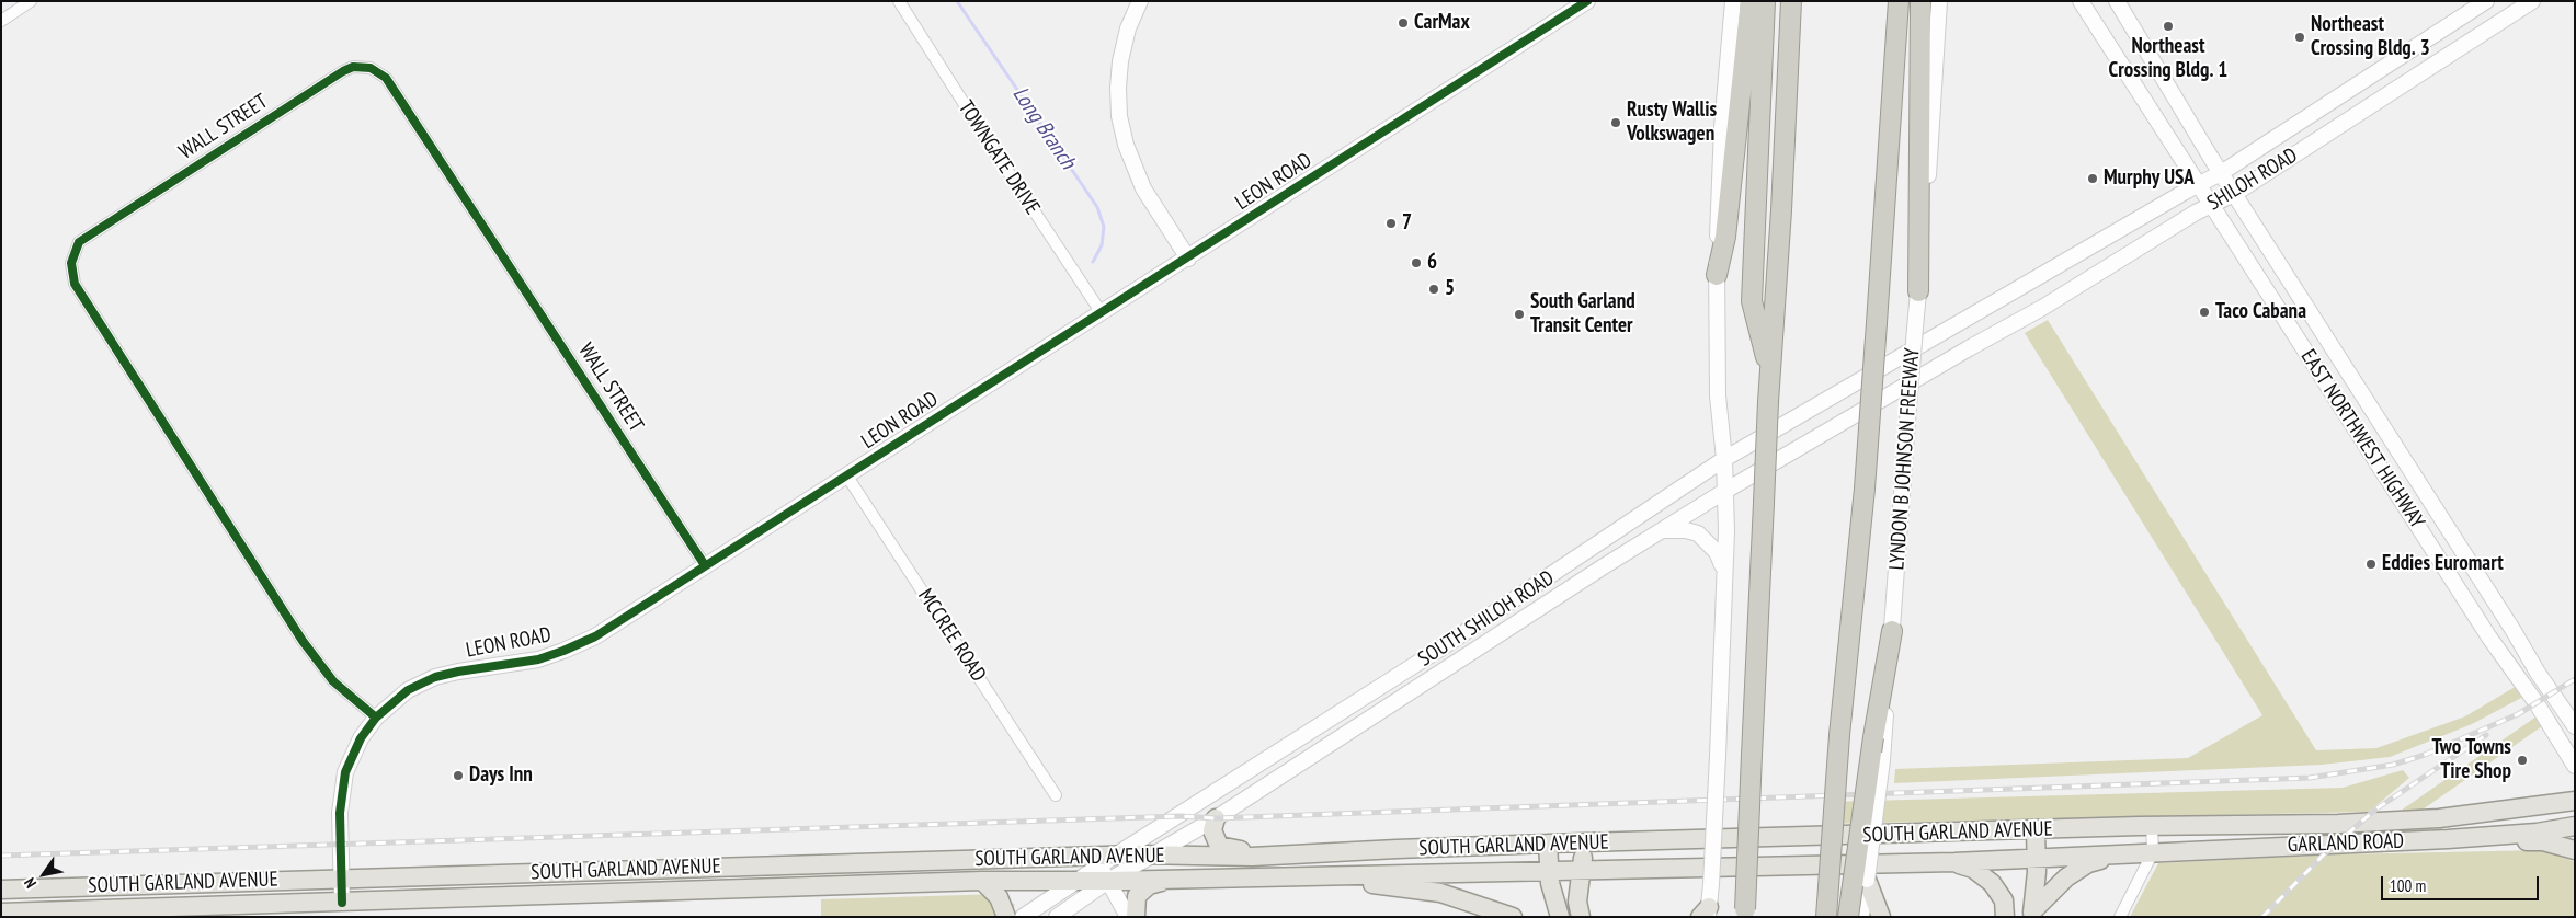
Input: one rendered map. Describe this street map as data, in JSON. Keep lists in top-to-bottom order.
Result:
{
  "streets": {
    "highway": ["LYNDON B JOHNSON FREEWAY"],
    "main road": [
      "SHILOH ROAD",
      "LEON ROAD",
      "EAST NORTHWEST HIGHWAY",
      "SOUTH SHILOH ROAD",
      "SOUTH GARLAND AVENUE",
      "GARLAND ROAD"
    ],
    "street": ["WALL STREET", "TOWNGATE DRIVE", "MCCREE ROAD"]
  },
  "crossings": [
    ["WALL STREET", "LEON ROAD"],
    ["TOWNGATE DRIVE", "LEON ROAD"],
    ["SHILOH ROAD", "EAST NORTHWEST HIGHWAY"],
    ["SHILOH ROAD", "SOUTH SHILOH ROAD"],
    ["LEON ROAD", "MCCREE ROAD"],
    ["LEON ROAD", "SOUTH GARLAND AVENUE"],
    ["SOUTH SHILOH ROAD", "SOUTH GARLAND AVENUE"],
    ["SOUTH GARLAND AVENUE", "GARLAND ROAD"]
  ],
  "water": ["Long Branch"],
  "places": [
    "CarMax",
    "Northeast Crossing Bldg. 1",
    "Northeast Crossing Bldg. 3",
    "Rusty Wallis Volkswagen",
    "Murphy USA",
    "7",
    "6",
    "5",
    "Taco Cabana",
    "South Garland Transit Center",
    "Eddies Euromart",
    "Two Towns Tire Shop",
    "Days Inn"
  ],
  "scale_bar": "100 m",
  "north": "bottom left"
}
